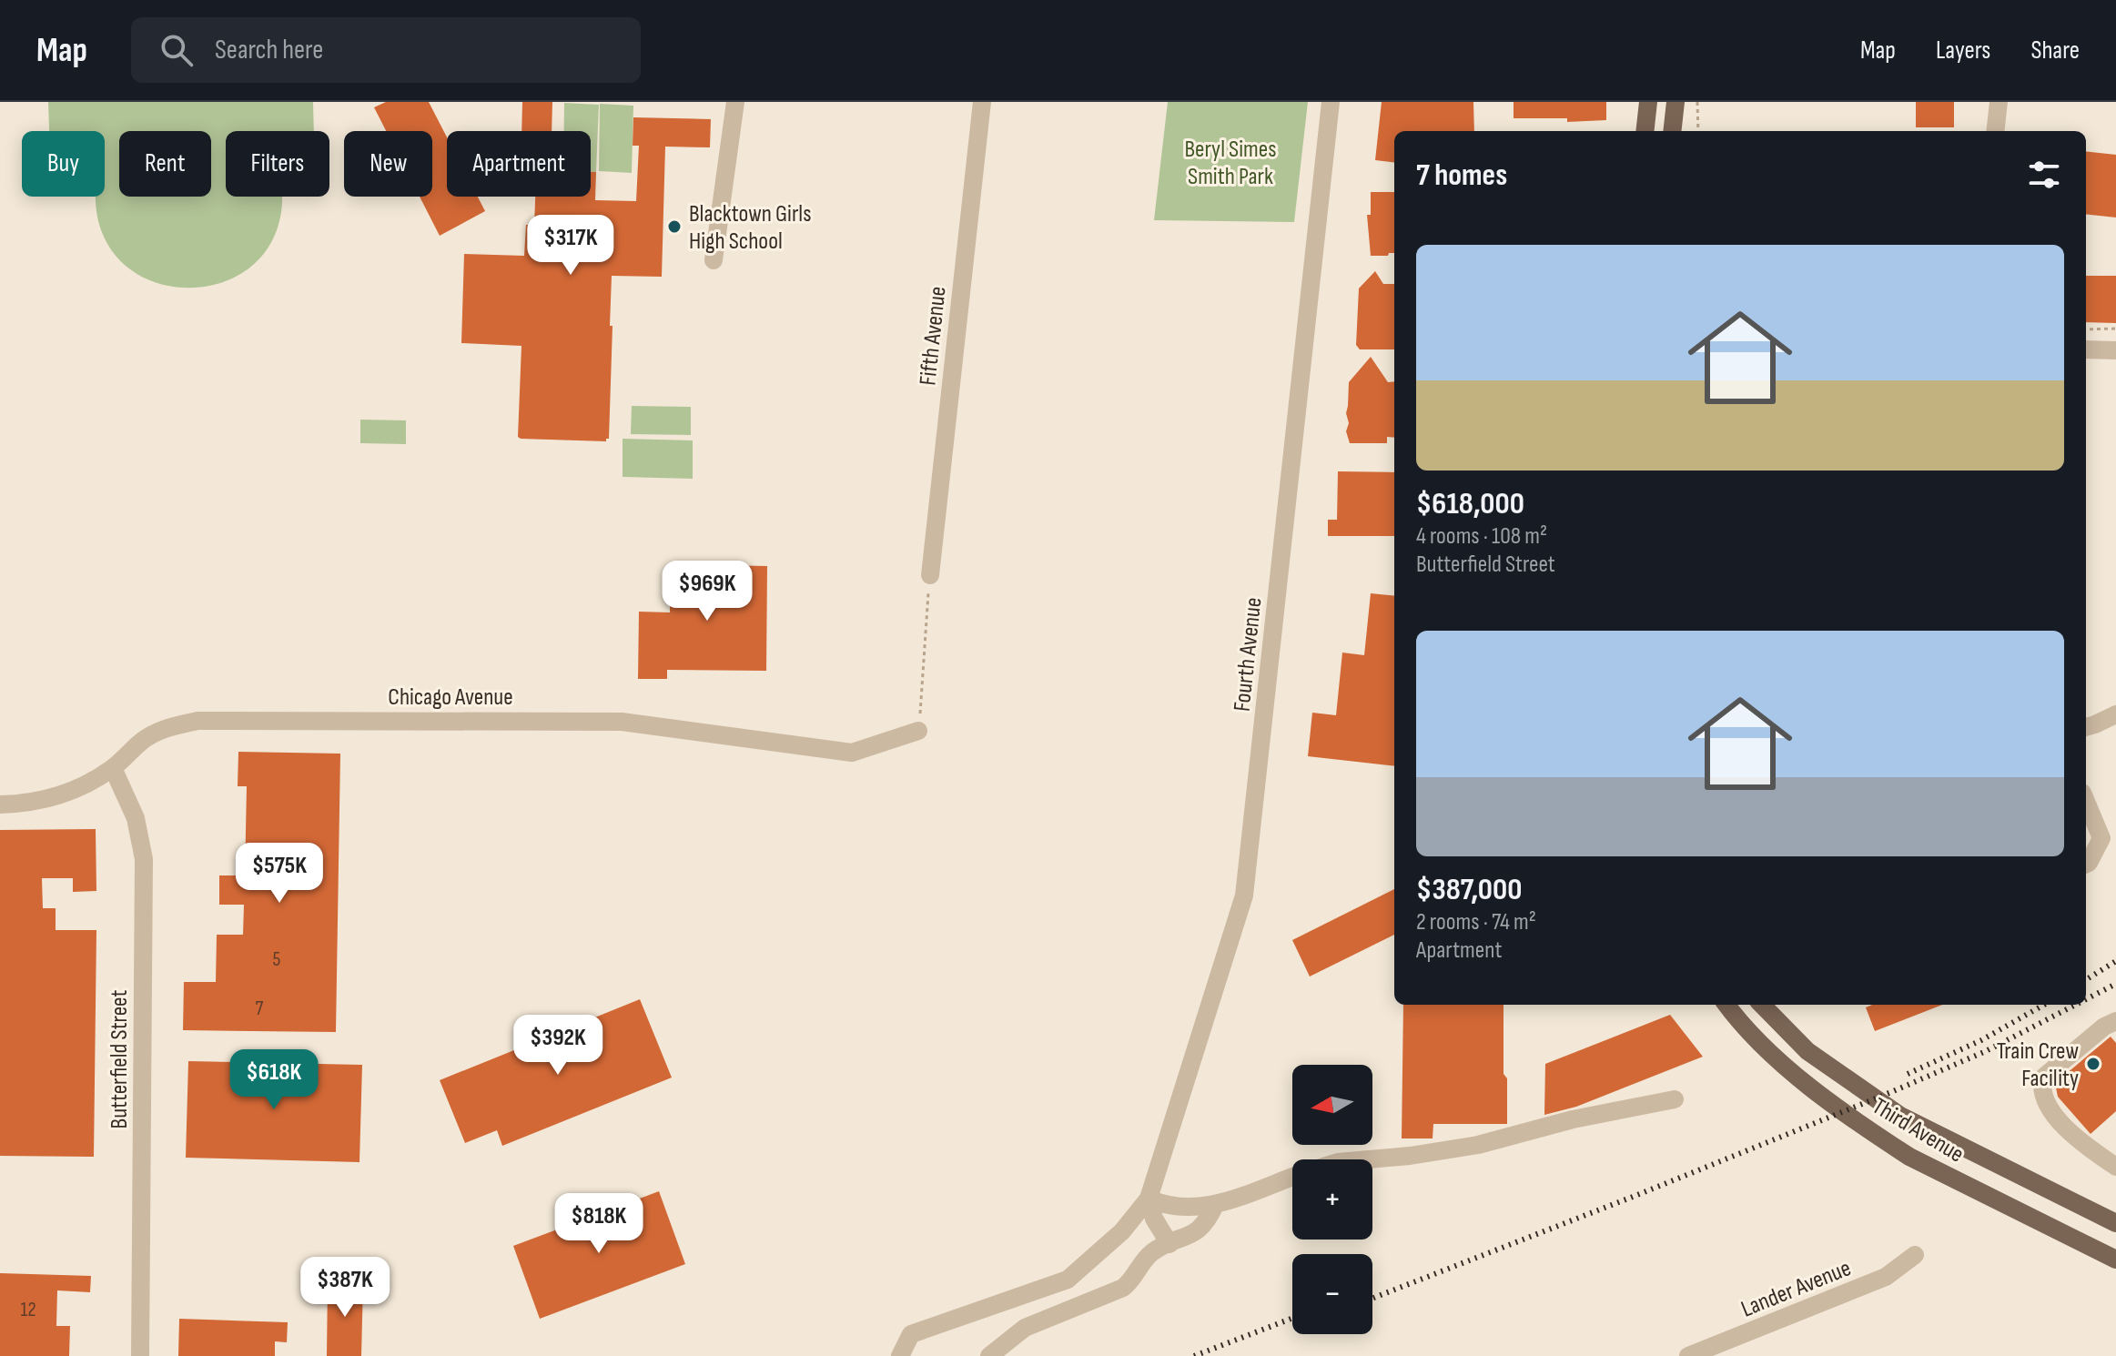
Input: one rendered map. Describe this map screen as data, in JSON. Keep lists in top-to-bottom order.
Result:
{
  "streets": {
    "main road": ["Third Avenue"],
    "street": [
      "Fifth Avenue",
      "Fourth Avenue",
      "Chicago Avenue",
      "Butterfield Street",
      "Lander Avenue"
    ]
  },
  "crossings": [
    ["Chicago Avenue", "Butterfield Street"]
  ],
  "parks": ["Beryl Simes Smith Park"],
  "places": ["Blacktown Girls High School", "Train Crew Facility"],
  "house_numbers": ["5", "7", "12"],
  "north": "left",
  "page": {
    "header": "Map",
    "search": "Search here",
    "nav": ["Map", "Layers", "Share"],
    "chip": [
      "Buy",
      "Rent",
      "Filters",
      "New",
      "Apartment"
    ],
    "heading": "7 homes",
    "price": [
      "$317K",
      "$969K",
      "$575K",
      "$392K",
      "$618K",
      "$818K",
      "$387K"
    ],
    "list": [
      {
        "name": "$618,000",
        "note": "4 rooms · 108 m² · Butterfield Street"
      },
      {
        "name": "$387,000",
        "note": "2 rooms · 74 m² · Apartment"
      }
    ],
    "map_buttons": ["+", "−"]
  }
}
